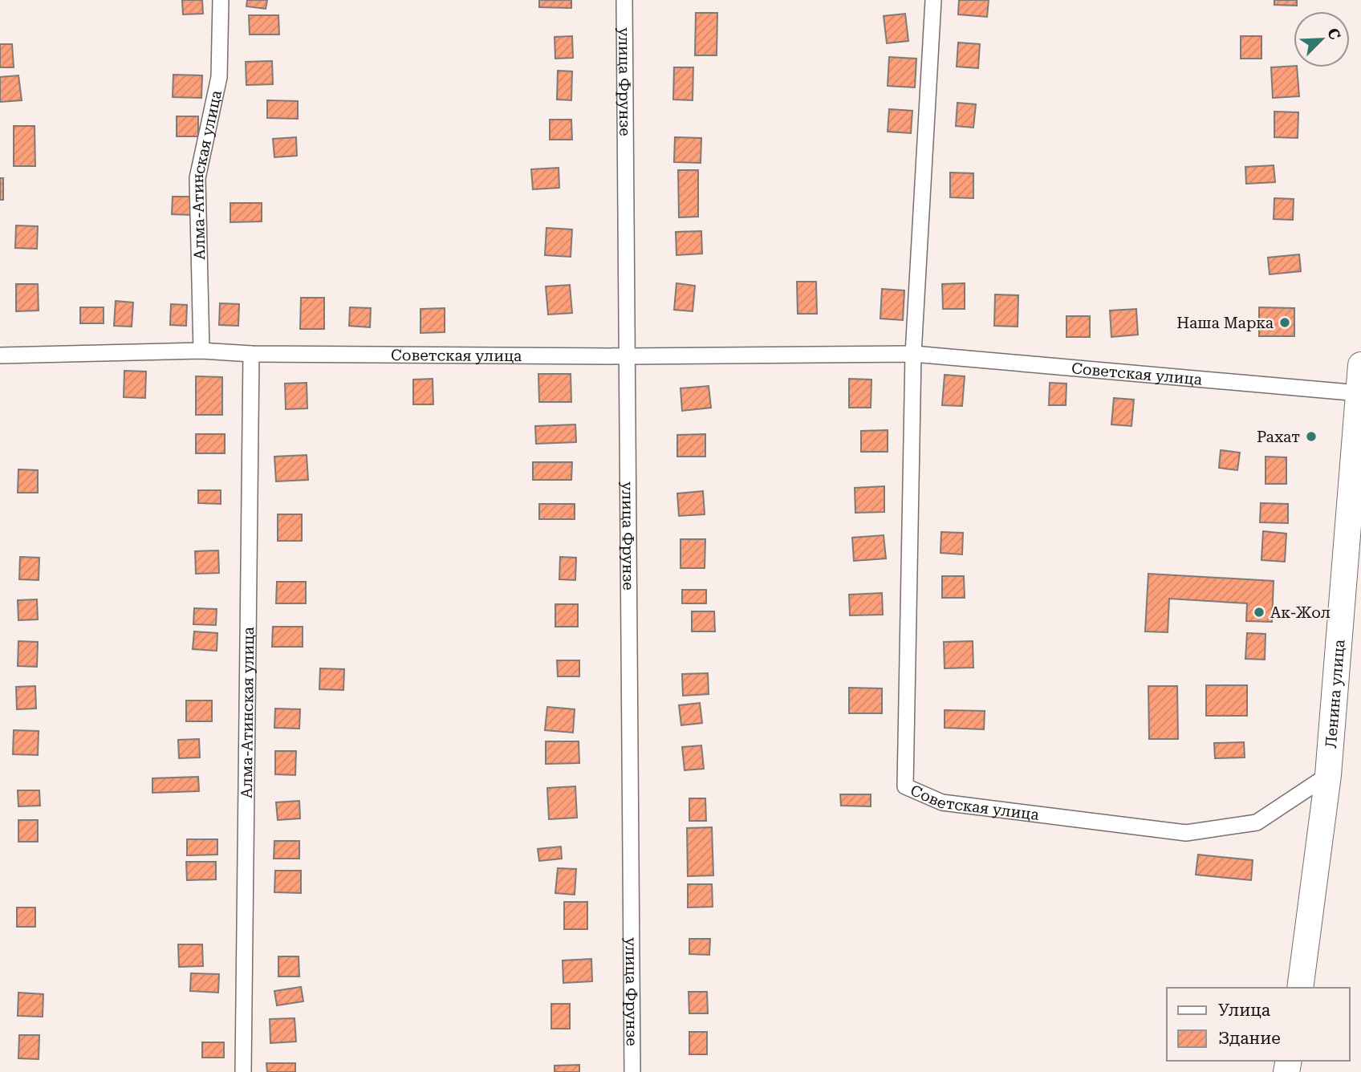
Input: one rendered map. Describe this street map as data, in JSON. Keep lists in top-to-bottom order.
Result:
{
  "streets": {
    "main road": ["Ленина улица"],
    "street": ["улица Фрунзе", "Алма-Атинская улица", "Советская улица"]
  },
  "crossings": [
    ["улица Фрунзе", "Советская улица"],
    ["Алма-Атинская улица", "Советская улица"],
    ["Советская улица", "Ленина улица"]
  ],
  "places": ["Наша Марка", "Рахат", "Ак-Жол"],
  "legend": ["Улица", "Здание"],
  "north": "top right"
}
